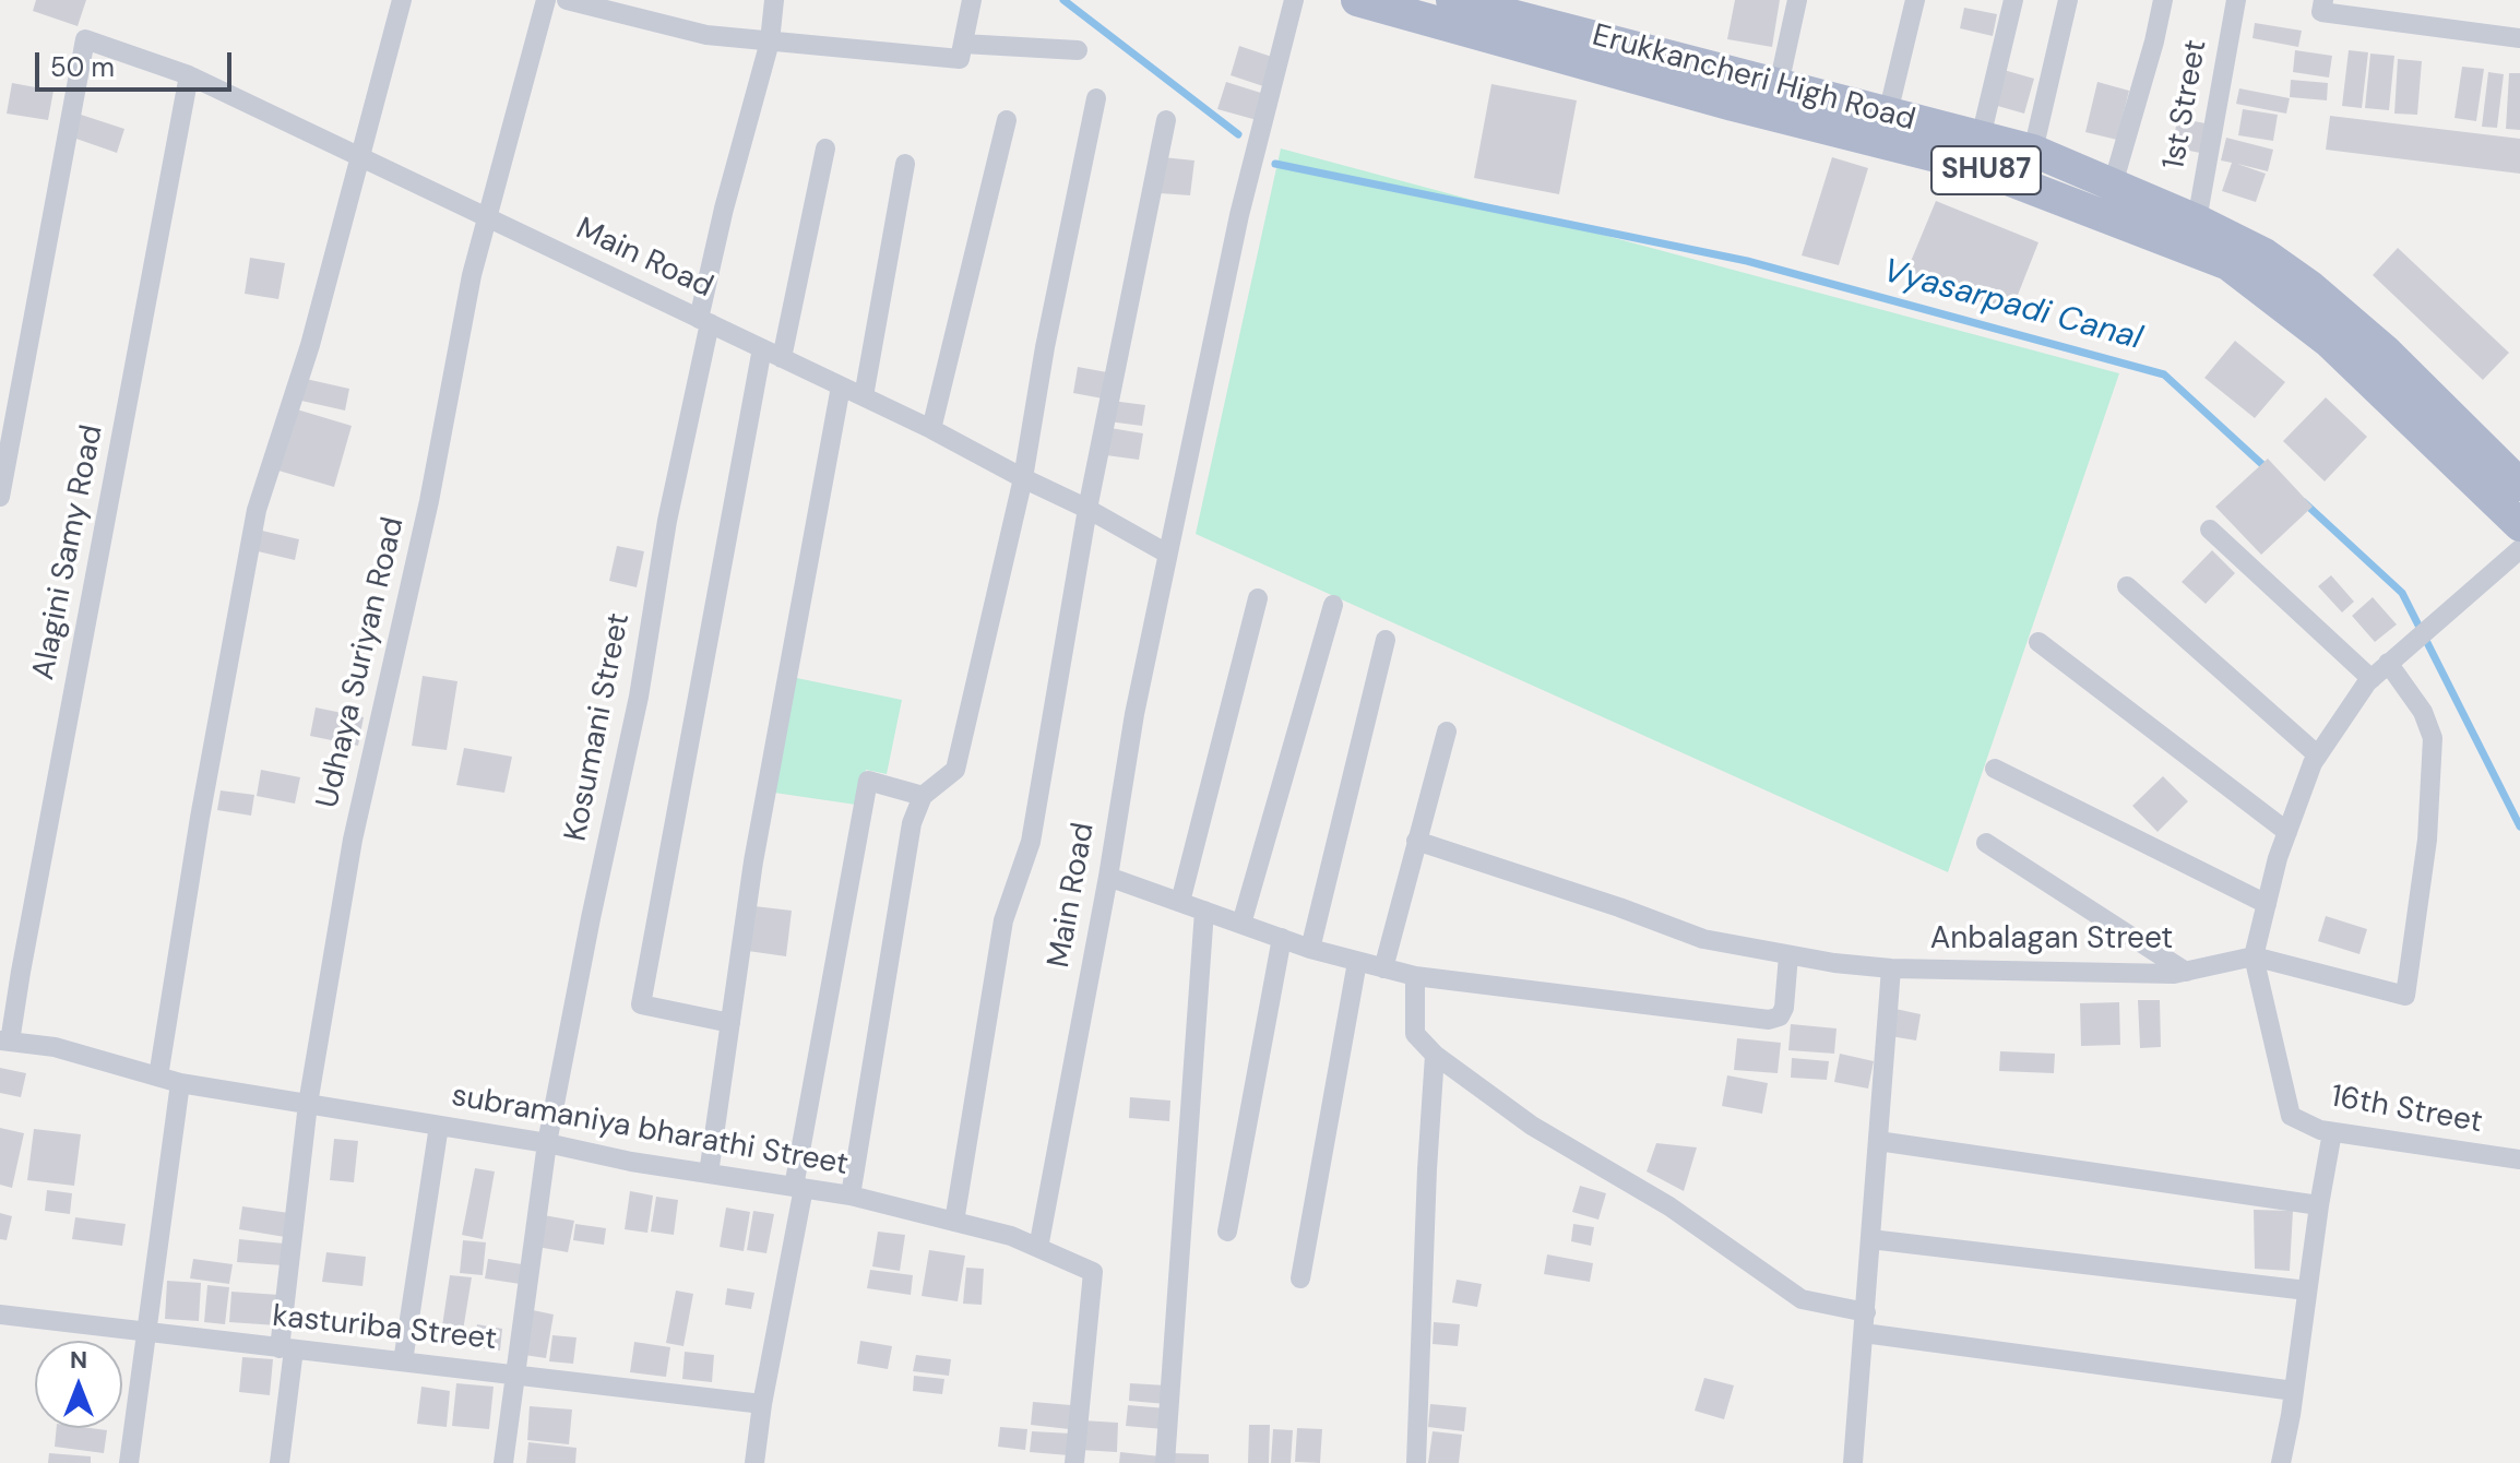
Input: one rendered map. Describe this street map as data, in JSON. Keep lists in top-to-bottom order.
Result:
{
  "streets": {
    "main road": ["Erukkancheri High Road", "SHU87"],
    "street": [
      "1st Street",
      "Main Road",
      "Alagini Samy Road",
      "Udhaya Suriyan Road",
      "Kosumani Street",
      "Anbalagan Street",
      "16th Street",
      "subramaniya bharathi Street",
      "kasturiba Street"
    ]
  },
  "crossings": [
    ["Erukkancheri High Road", "1st Street"],
    ["Main Road", "Alagini Samy Road"],
    ["Main Road", "Udhaya Suriyan Road"],
    ["Main Road", "Kosumani Street"],
    ["Main Road", "subramaniya bharathi Street"],
    ["Alagini Samy Road", "subramaniya bharathi Street"],
    ["Udhaya Suriyan Road", "subramaniya bharathi Street"],
    ["Udhaya Suriyan Road", "kasturiba Street"],
    ["Kosumani Street", "subramaniya bharathi Street"],
    ["Kosumani Street", "kasturiba Street"],
    ["Anbalagan Street", "16th Street"]
  ],
  "water": ["Vyasarpadi Canal"],
  "scale_bar": "50 m",
  "north": "top"
}
